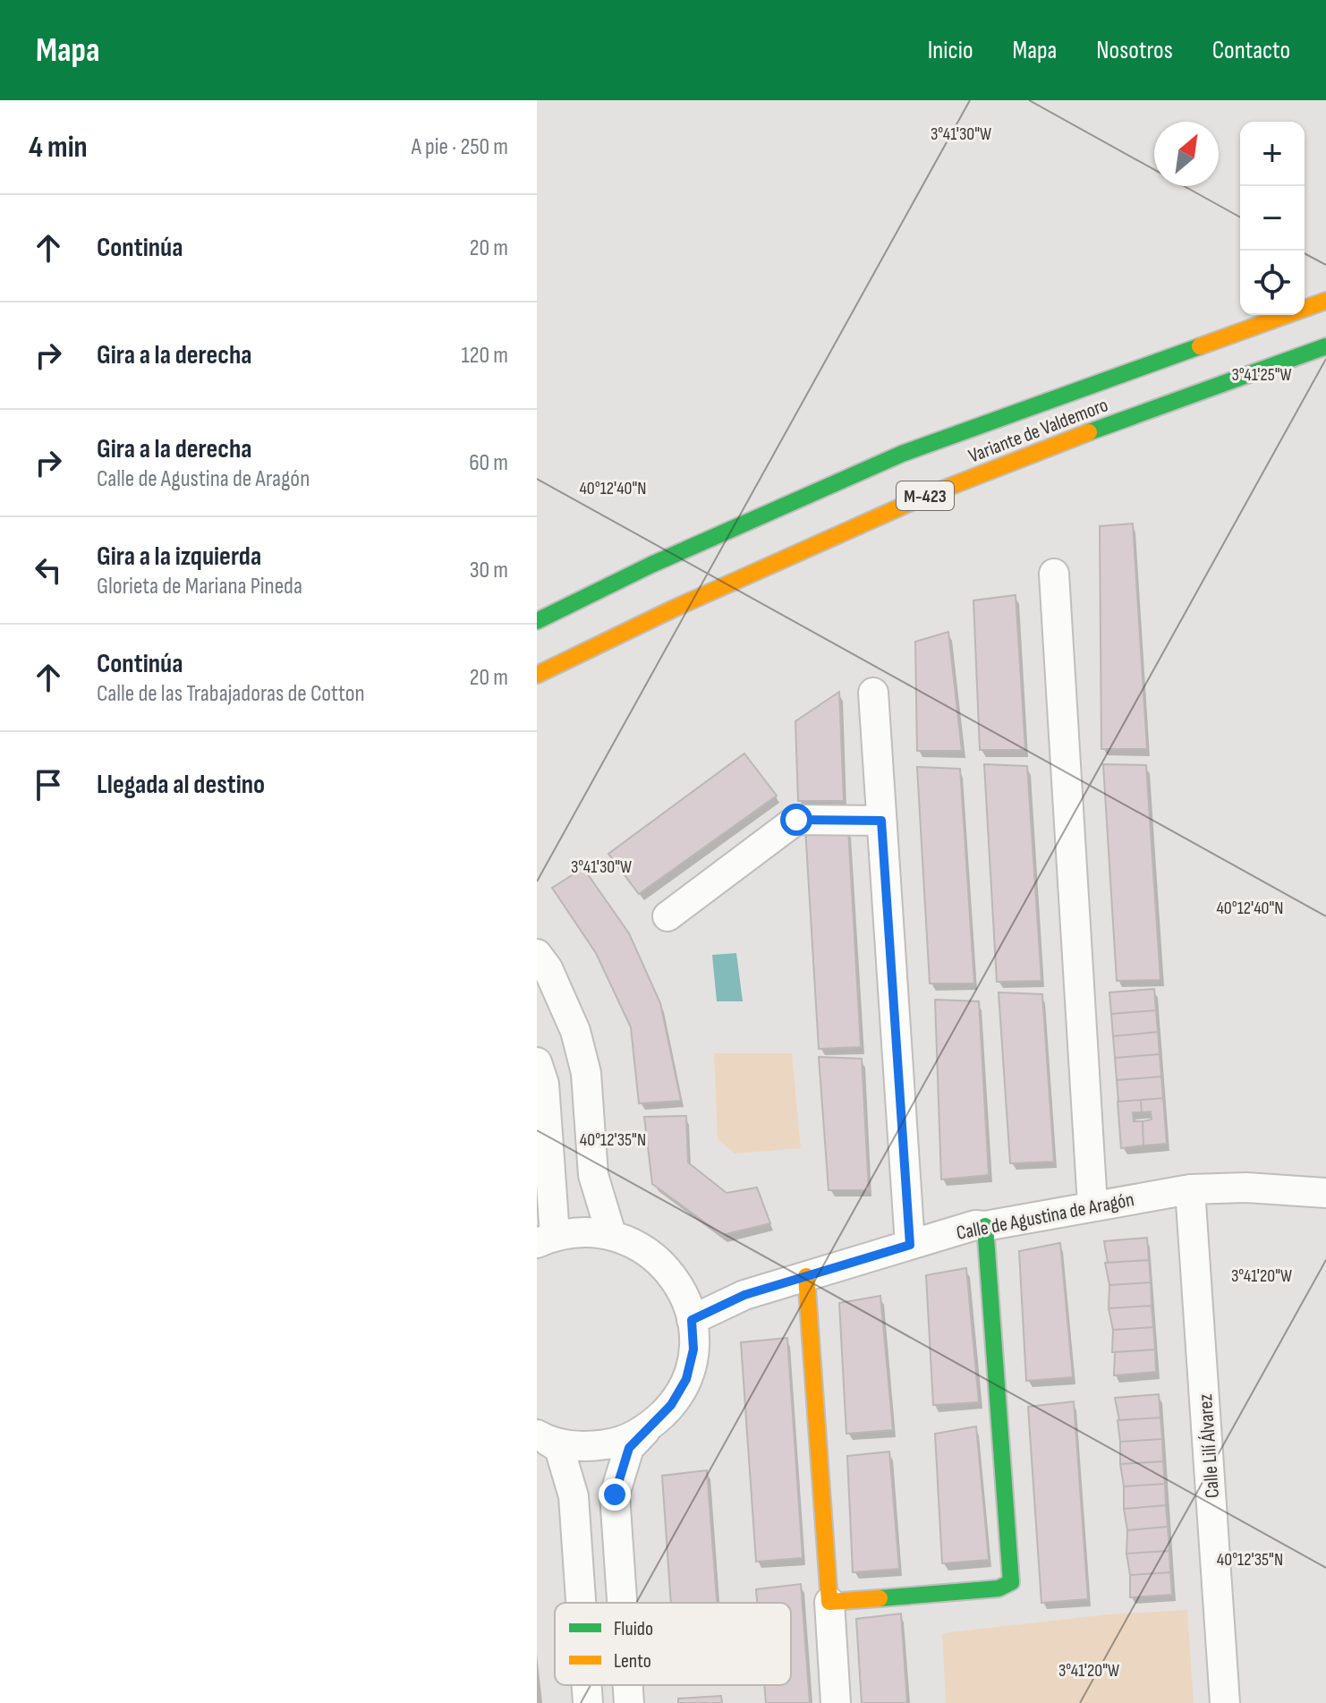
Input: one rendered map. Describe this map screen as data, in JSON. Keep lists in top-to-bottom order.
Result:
{
  "streets": {
    "main road": ["Variante de Valdemoro", "M-423"],
    "street": ["Calle de Agustina de Aragón", "Calle Lilí Álvarez"]
  },
  "crossings": [
    ["Calle de Agustina de Aragón", "Calle Lilí Álvarez"]
  ],
  "legend": ["Fluido", "Lento"],
  "north": "top right",
  "page": {
    "header": "Mapa",
    "nav": [
      "Inicio",
      "Mapa",
      "Nosotros",
      "Contacto"
    ],
    "heading": ["4 min", "A pie · 250 m"],
    "map_buttons": ["+", "−"],
    "list": [
      ["Continúa", "20 m"],
      ["Gira a la derecha", "120 m"],
      ["Gira a la derecha", "Calle de Agustina de Aragón", "60 m"],
      ["Gira a la izquierda", "Glorieta de Mariana Pineda", "30 m"],
      ["Continúa", "Calle de las Trabajadoras de Cotton", "20 m"],
      "Llegada al destino"
    ]
  },
  "coordinates": [
    "3°41'30\"W",
    "3°41'25\"W",
    "40°12'40\"N",
    "40°12'35\"N",
    "3°41'20\"W"
  ]
}
